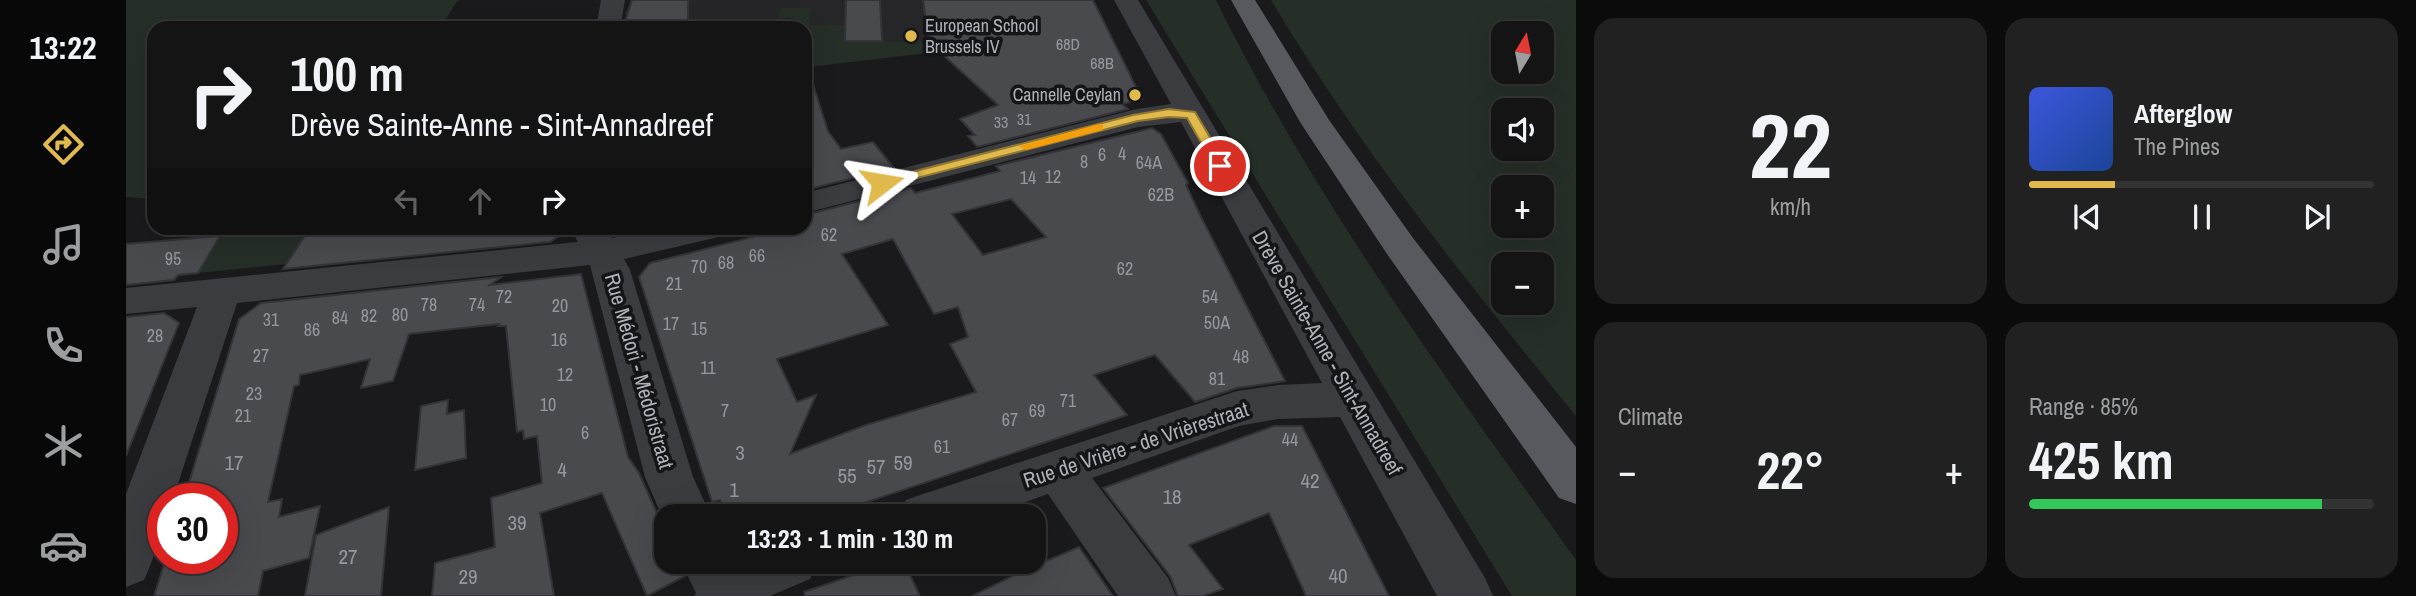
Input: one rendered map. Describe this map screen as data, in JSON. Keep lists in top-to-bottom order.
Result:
{
  "streets": {
    "street": ["Drève Sainte-Anne - Sint-Annadreef", "Rue Médori - Médoristraat", "Rue de Vrière - de Vrièrestraat"]
  },
  "crossings": [
    ["Drève Sainte-Anne - Sint-Annadreef", "Rue de Vrière - de Vrièrestraat"]
  ],
  "places": ["European School Brussels IV", "Cannelle Ceylan"],
  "house_numbers": [
    "68D",
    "68B",
    "31",
    "33",
    "4",
    "6",
    "8",
    "64A",
    "12",
    "14",
    "62B",
    "62",
    "66",
    "95",
    "68",
    "70",
    "62",
    "21",
    "72",
    "54",
    "78",
    "74",
    "20",
    "80",
    "82",
    "84",
    "31",
    "50A",
    "17",
    "15",
    "86",
    "28",
    "16",
    "27",
    "48",
    "11",
    "12",
    "81",
    "23",
    "71",
    "10",
    "7",
    "69",
    "21",
    "67",
    "6",
    "44",
    "61",
    "3",
    "17",
    "59",
    "57",
    "4",
    "55",
    "42",
    "1",
    "18",
    "39",
    "27",
    "40",
    "29"
  ],
  "north": "top",
  "page": {
    "tabs": "13:22",
    "tile": [
      ["22", "km/h"],
      "Climate",
      ["Range · 85%", "425 km"]
    ],
    "map_buttons": ["+", "−"],
    "turn": ["100 m", "Drève Sainte-Anne - Sint-Annadreef"],
    "song": ["Afterglow", "The Pines"],
    "heat": ["−", "22°", "+"],
    "limit": "30",
    "trip": "13:23 · 1 min · 130 m"
  }
}
